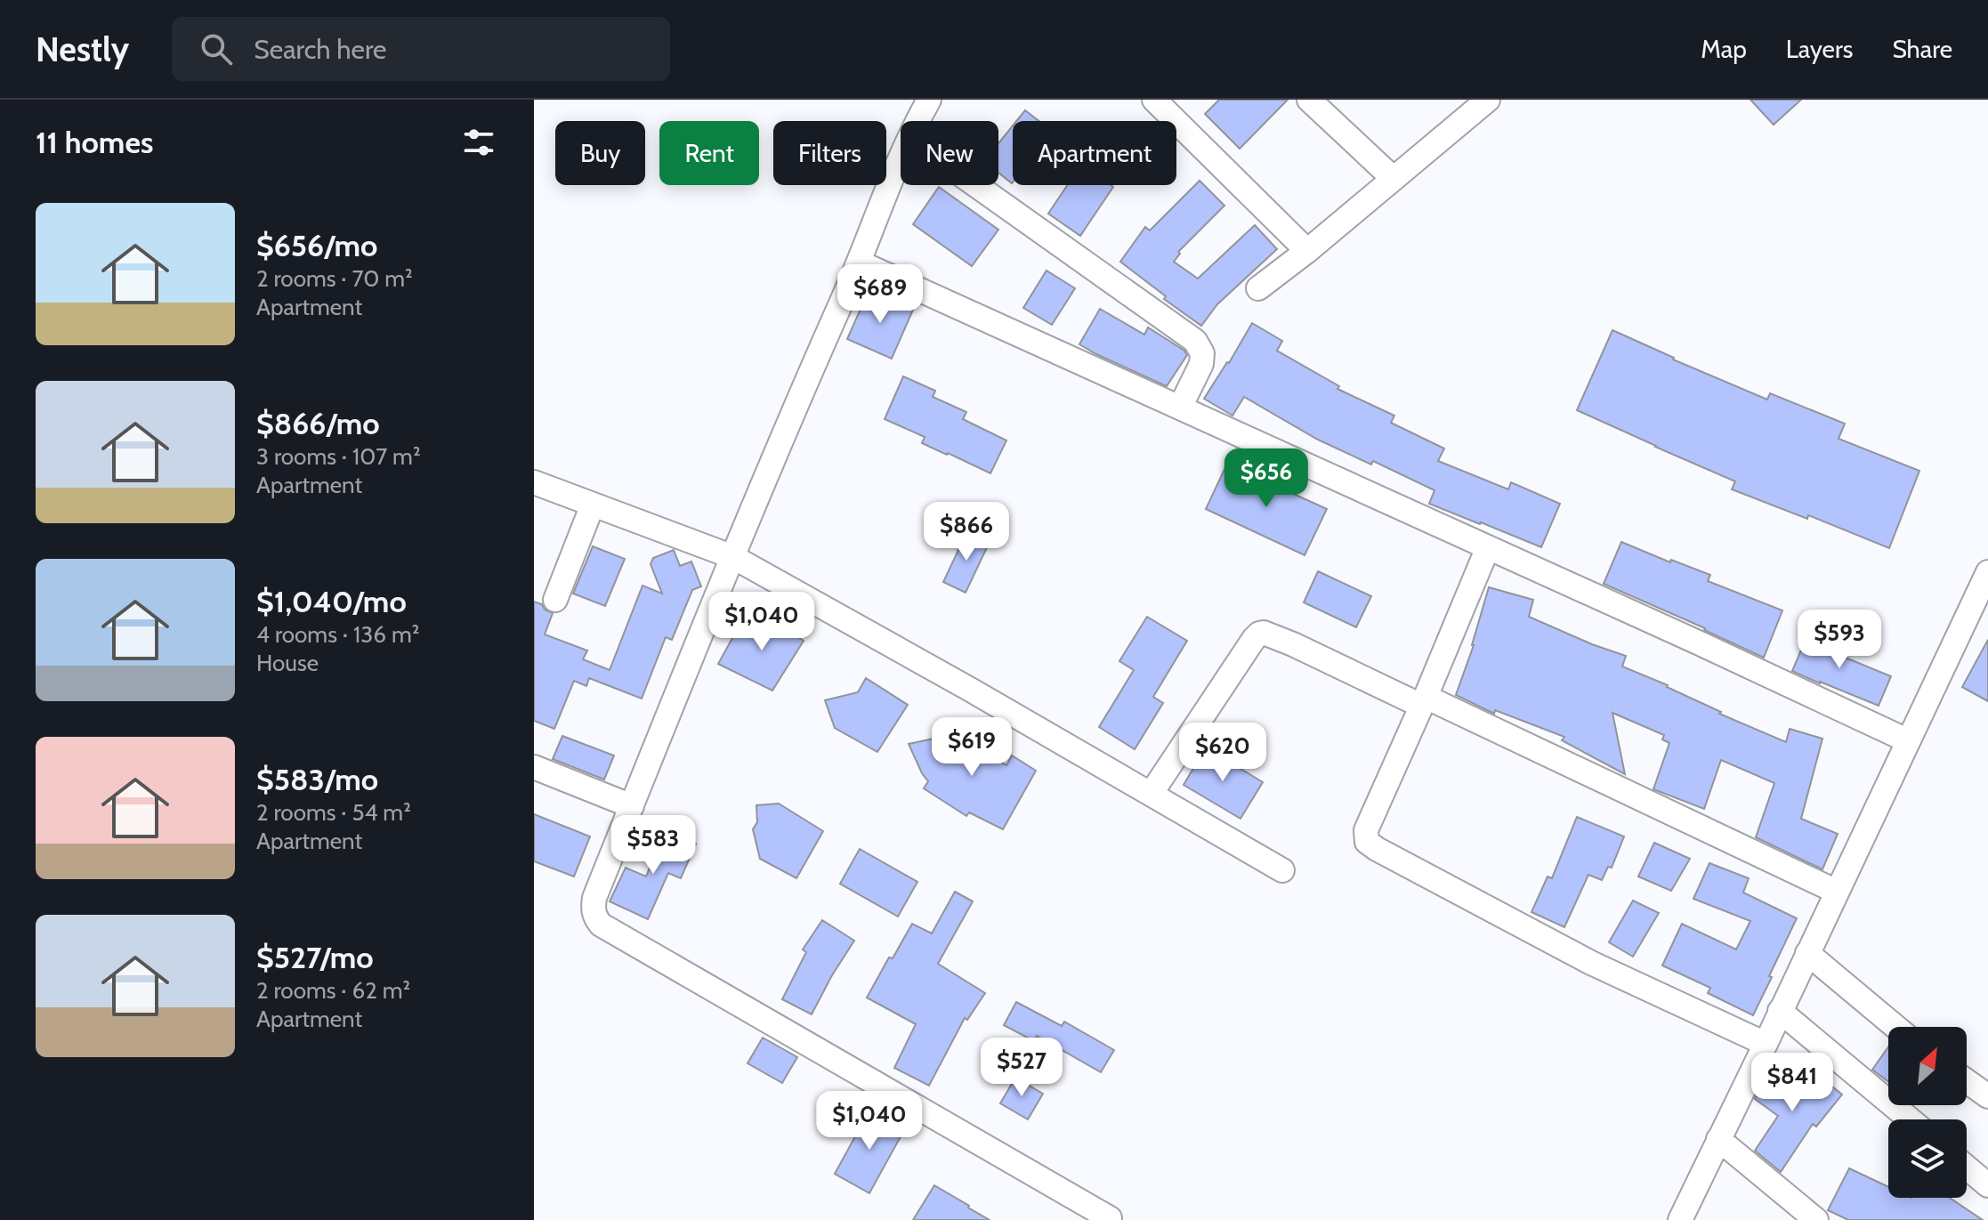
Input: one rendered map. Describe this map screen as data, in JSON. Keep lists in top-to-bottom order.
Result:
{
  "north": "top right",
  "page": {
    "header": "Nestly",
    "search": "Search here",
    "nav": ["Map", "Layers", "Share"],
    "heading": "11 homes",
    "chip": [
      "Buy",
      "Rent",
      "Filters",
      "New",
      "Apartment"
    ],
    "list": [
      {
        "name": "$656/mo",
        "note": "2 rooms · 70 m² · Apartment"
      },
      {
        "name": "$866/mo",
        "note": "3 rooms · 107 m² · Apartment"
      },
      {
        "name": "$1,040/mo",
        "note": "4 rooms · 136 m² · House"
      },
      {
        "name": "$583/mo",
        "note": "2 rooms · 54 m² · Apartment"
      },
      {
        "name": "$527/mo",
        "note": "2 rooms · 62 m² · Apartment"
      }
    ],
    "price": [
      "$689",
      "$656",
      "$866",
      "$1,040",
      "$593",
      "$619",
      "$620",
      "$583",
      "$527",
      "$841",
      "$1,040"
    ]
  }
}
